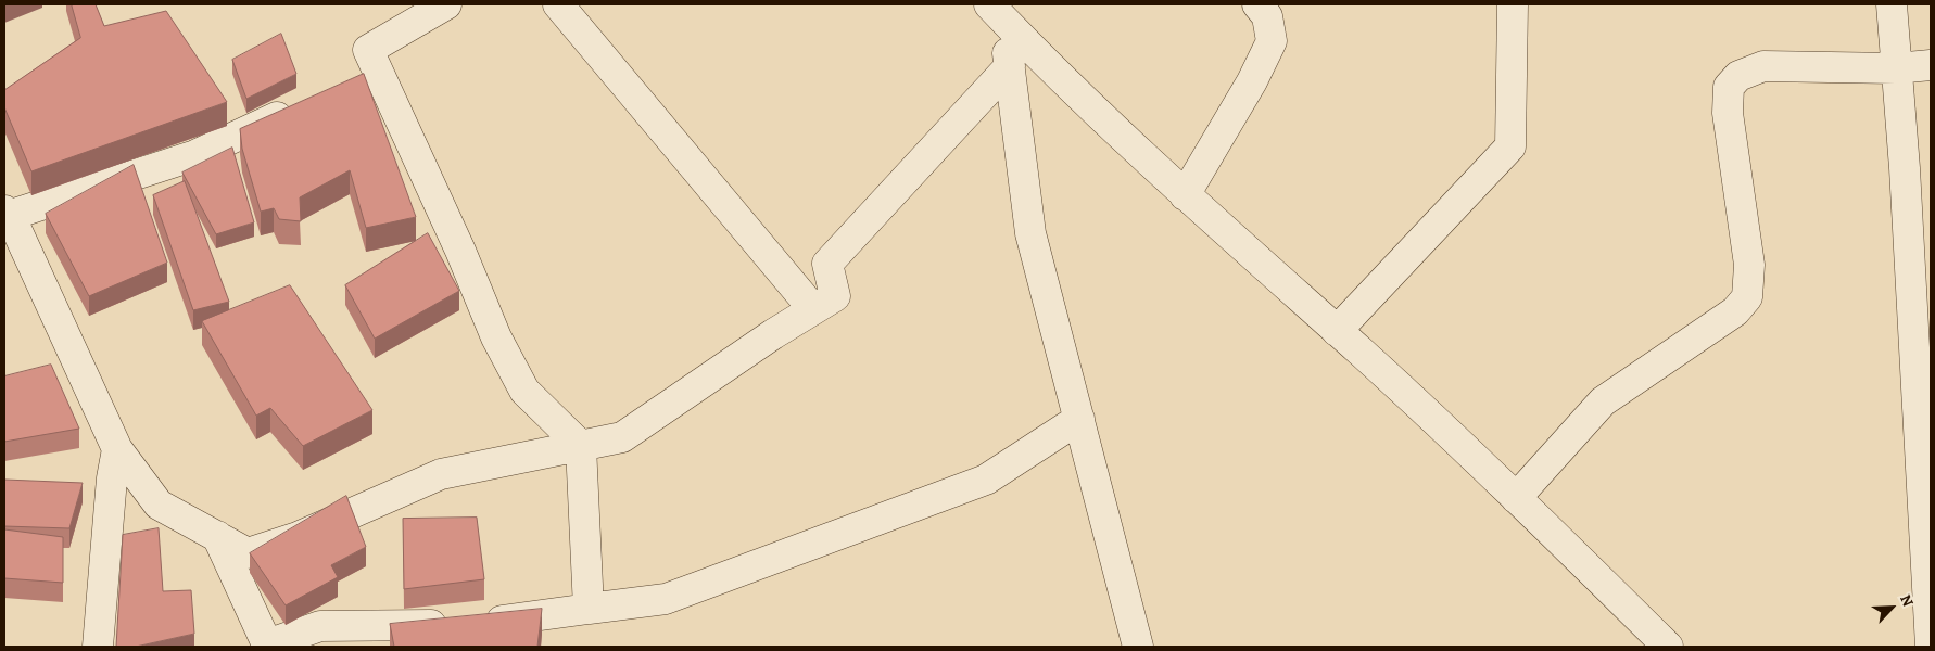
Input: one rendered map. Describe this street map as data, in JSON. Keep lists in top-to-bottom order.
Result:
{
  "north": "top right"
}
